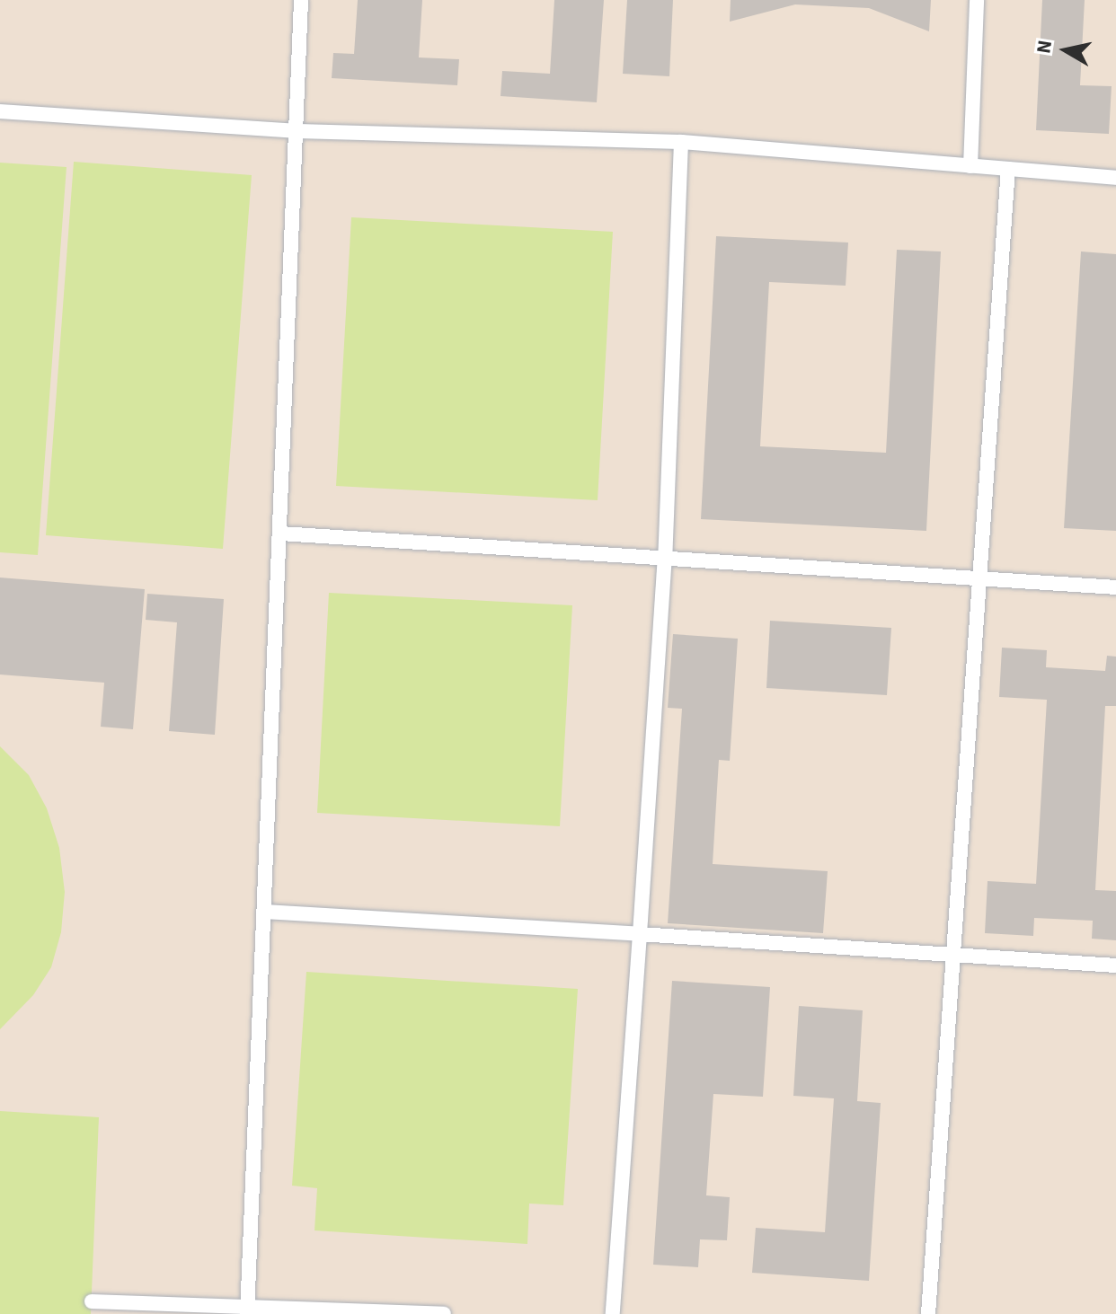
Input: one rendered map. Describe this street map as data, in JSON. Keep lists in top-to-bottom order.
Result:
{
  "north": "left"
}
